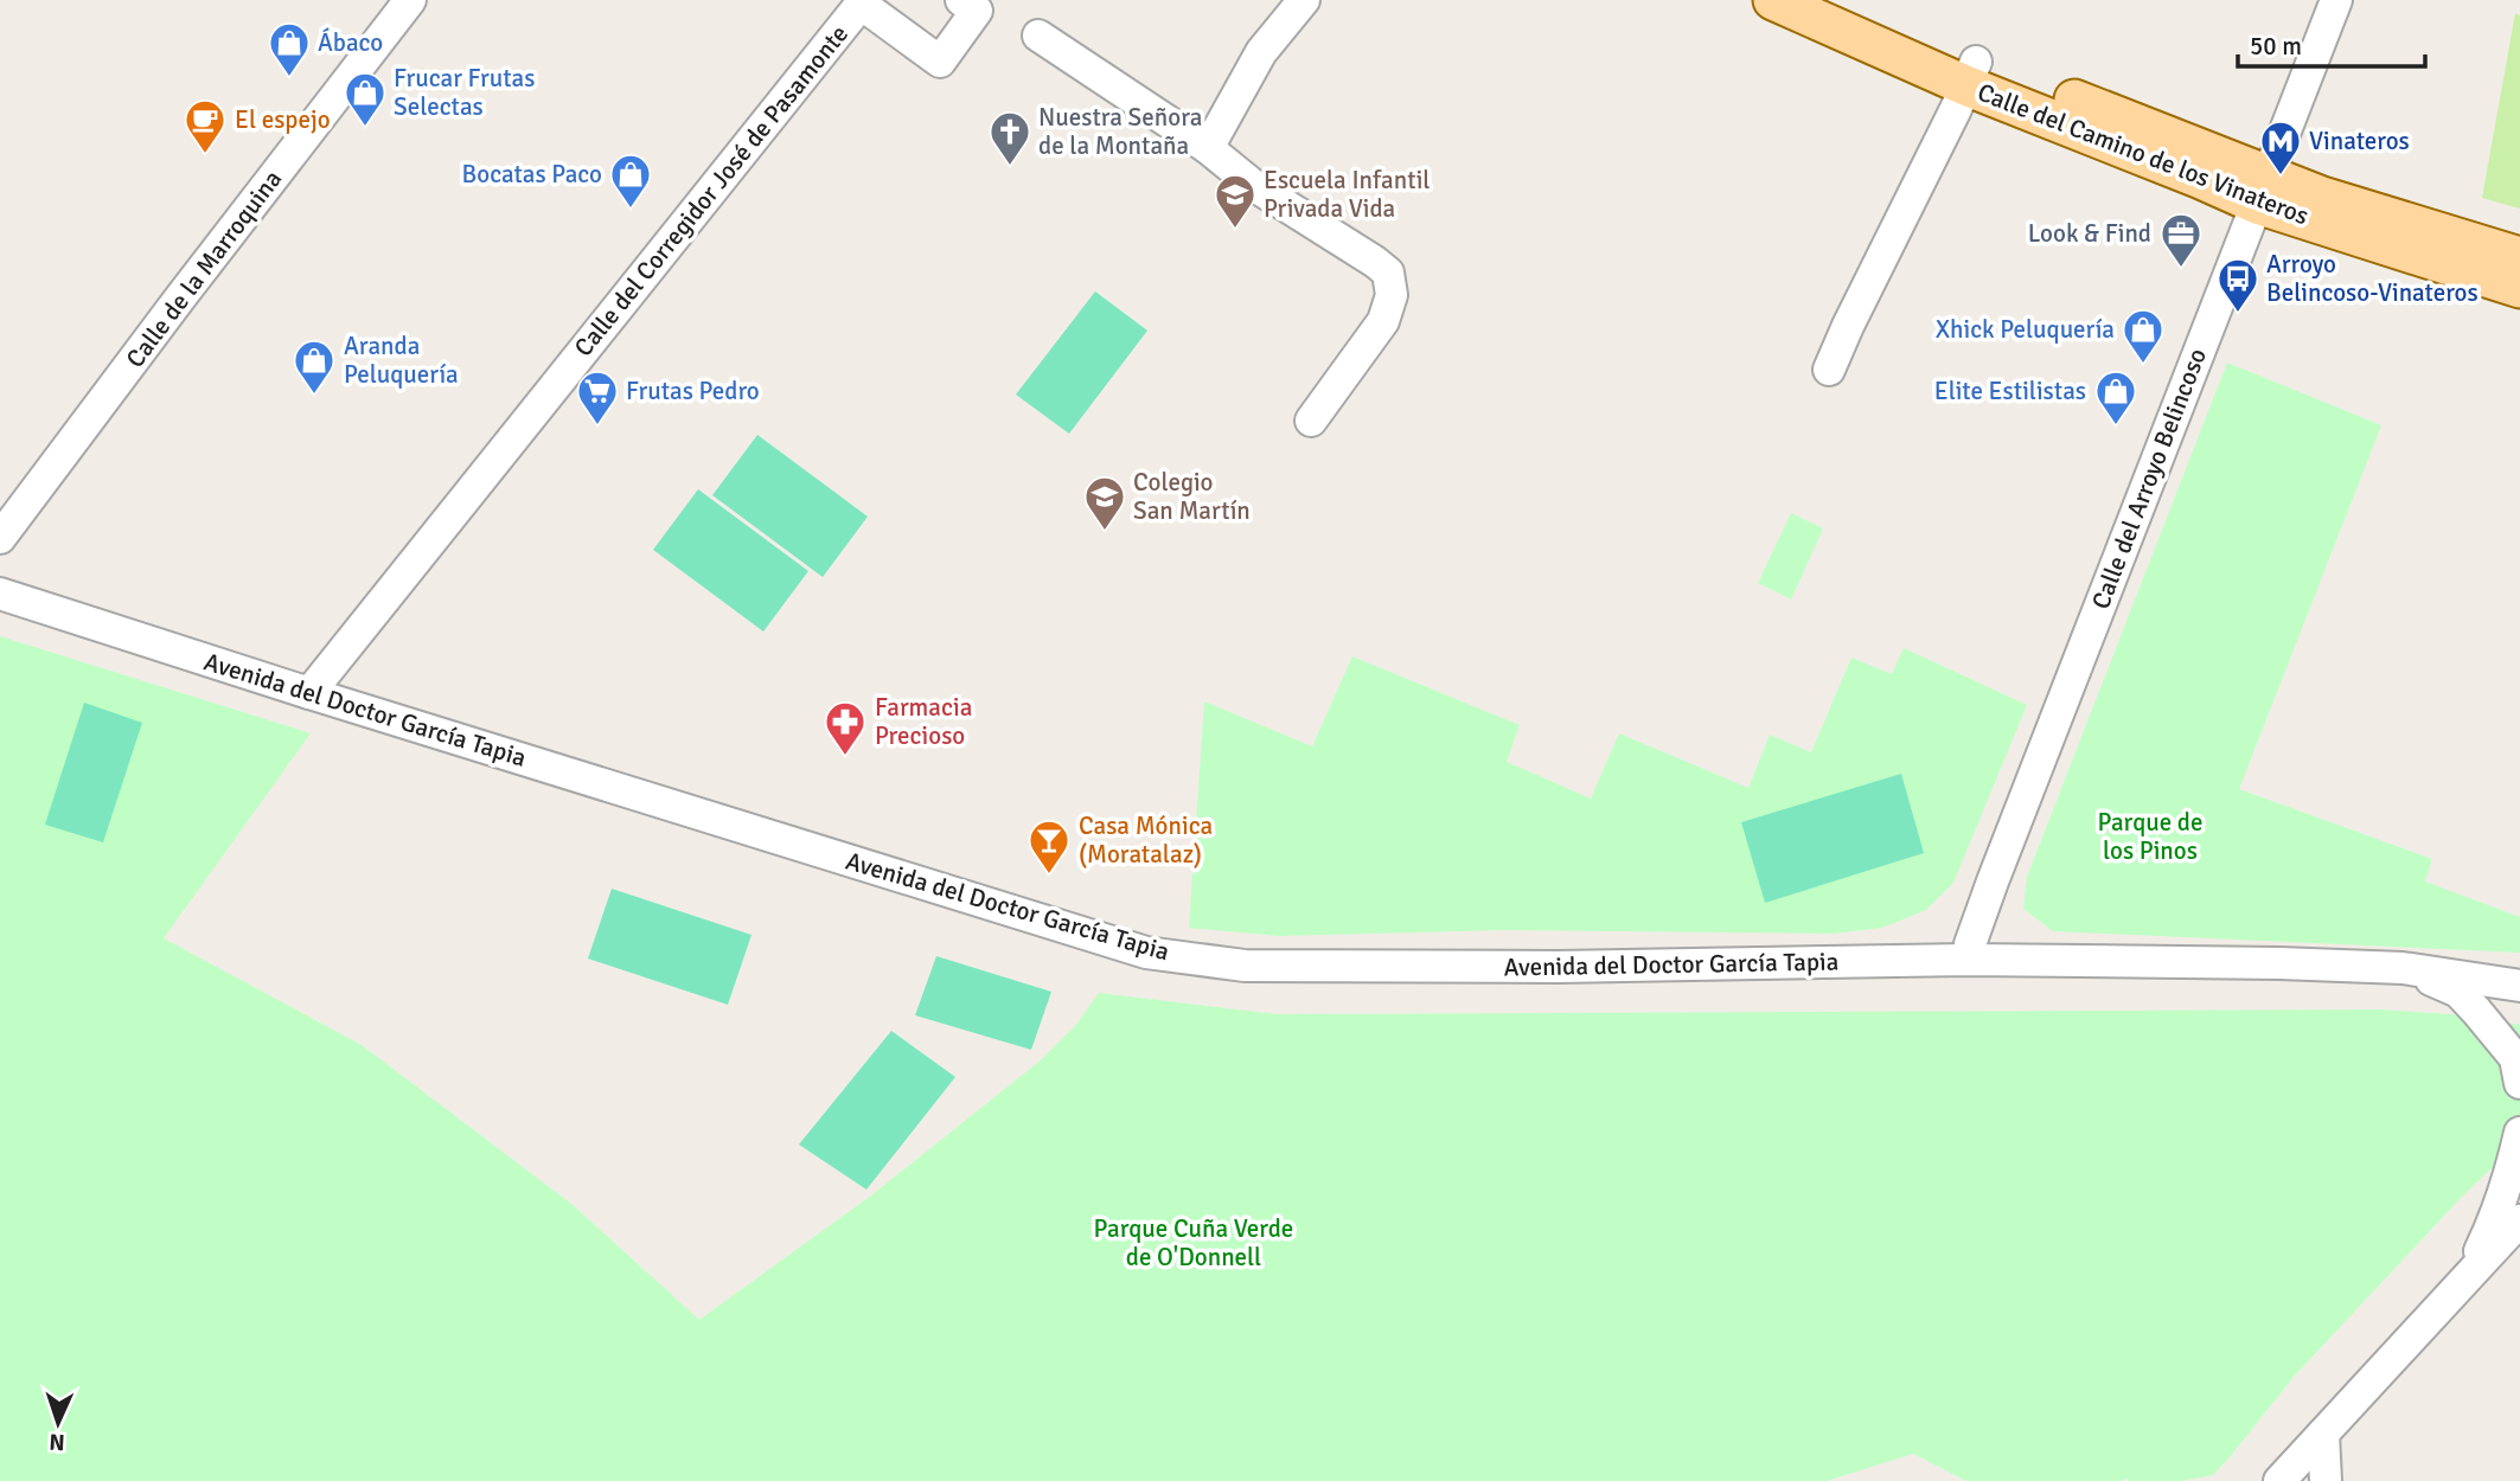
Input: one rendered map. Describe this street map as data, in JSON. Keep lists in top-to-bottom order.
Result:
{
  "streets": {
    "main road": ["Calle del Camino de los Vinateros"],
    "street": [
      "Calle del Corregidor José de Pasamonte",
      "Calle de la Marroquina",
      "Calle del Arroyo Belincoso",
      "Avenida del Doctor García Tapia"
    ]
  },
  "crossings": [
    ["Calle del Camino de los Vinateros", "Calle del Arroyo Belincoso"],
    ["Calle del Corregidor José de Pasamonte", "Avenida del Doctor García Tapia"],
    ["Calle del Arroyo Belincoso", "Avenida del Doctor García Tapia"]
  ],
  "parks": ["Parque de los Pinos", "Parque Cuña Verde de O'Donnell"],
  "places": {
    "shop": [
      "Ábaco",
      "Frucar Frutas Selectas",
      "Bocatas Paco",
      "Xhick Peluquería",
      "Aranda Peluquería",
      "Elite Estilistas"
    ],
    "cafe": ["El espejo"],
    "church": ["Nuestra Señora de la Montaña"],
    "metro station": ["Vinateros"],
    "school or university": ["Escuela Infantil Privada Vida", "Colegio San Martín"],
    "office": ["Look & Find"],
    "bus stop": ["Arroyo Belincoso-Vinateros"],
    "supermarket": ["Frutas Pedro"],
    "pharmacy": ["Farmacia Precioso"],
    "bar": ["Casa Mónica (Moratalaz)"]
  },
  "scale_bar": "50 m",
  "north": "bottom"
}
